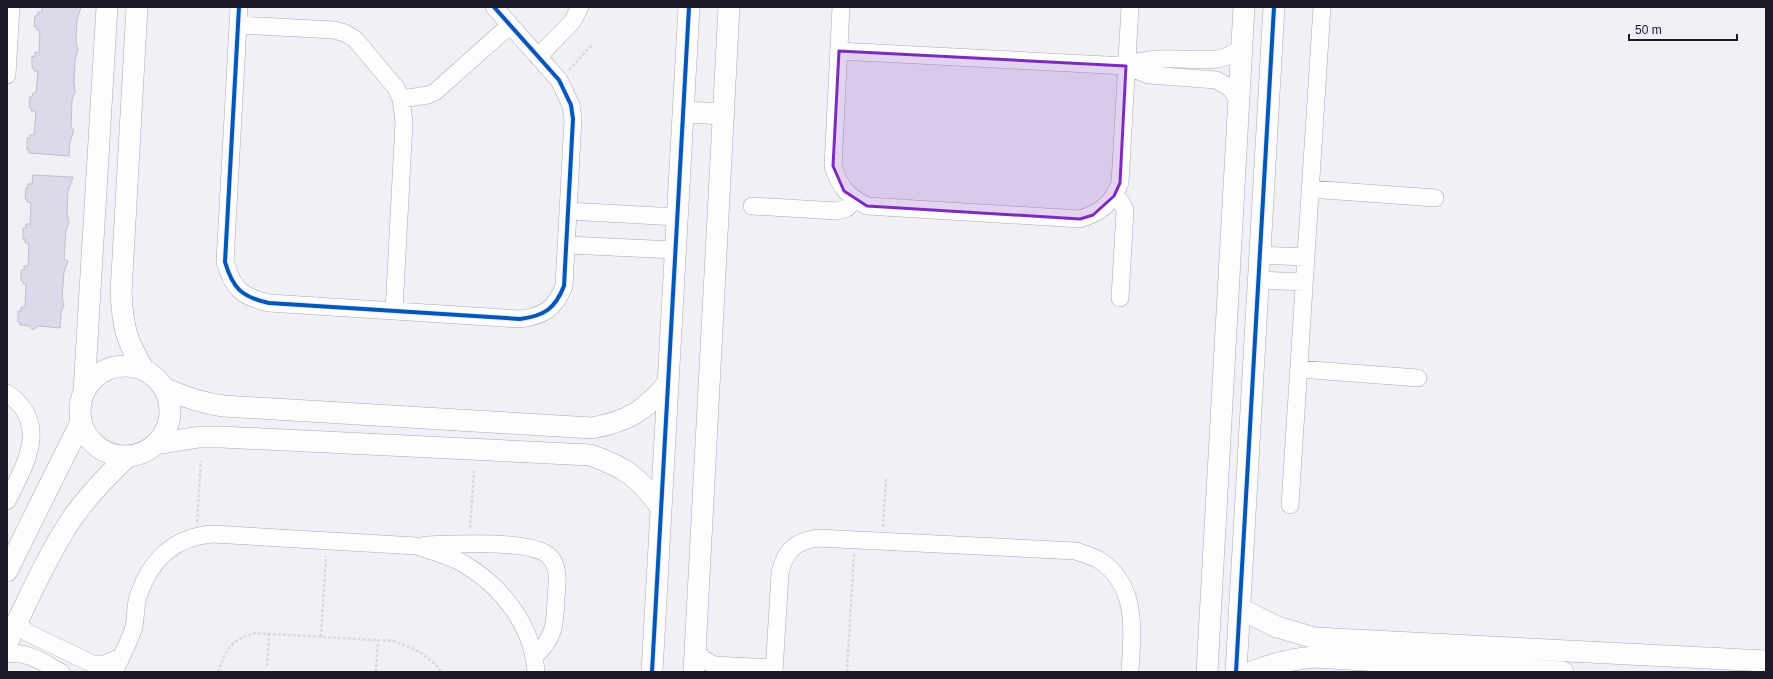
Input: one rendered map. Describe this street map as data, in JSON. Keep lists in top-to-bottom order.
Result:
{
  "scale_bar": "50 m"
}
